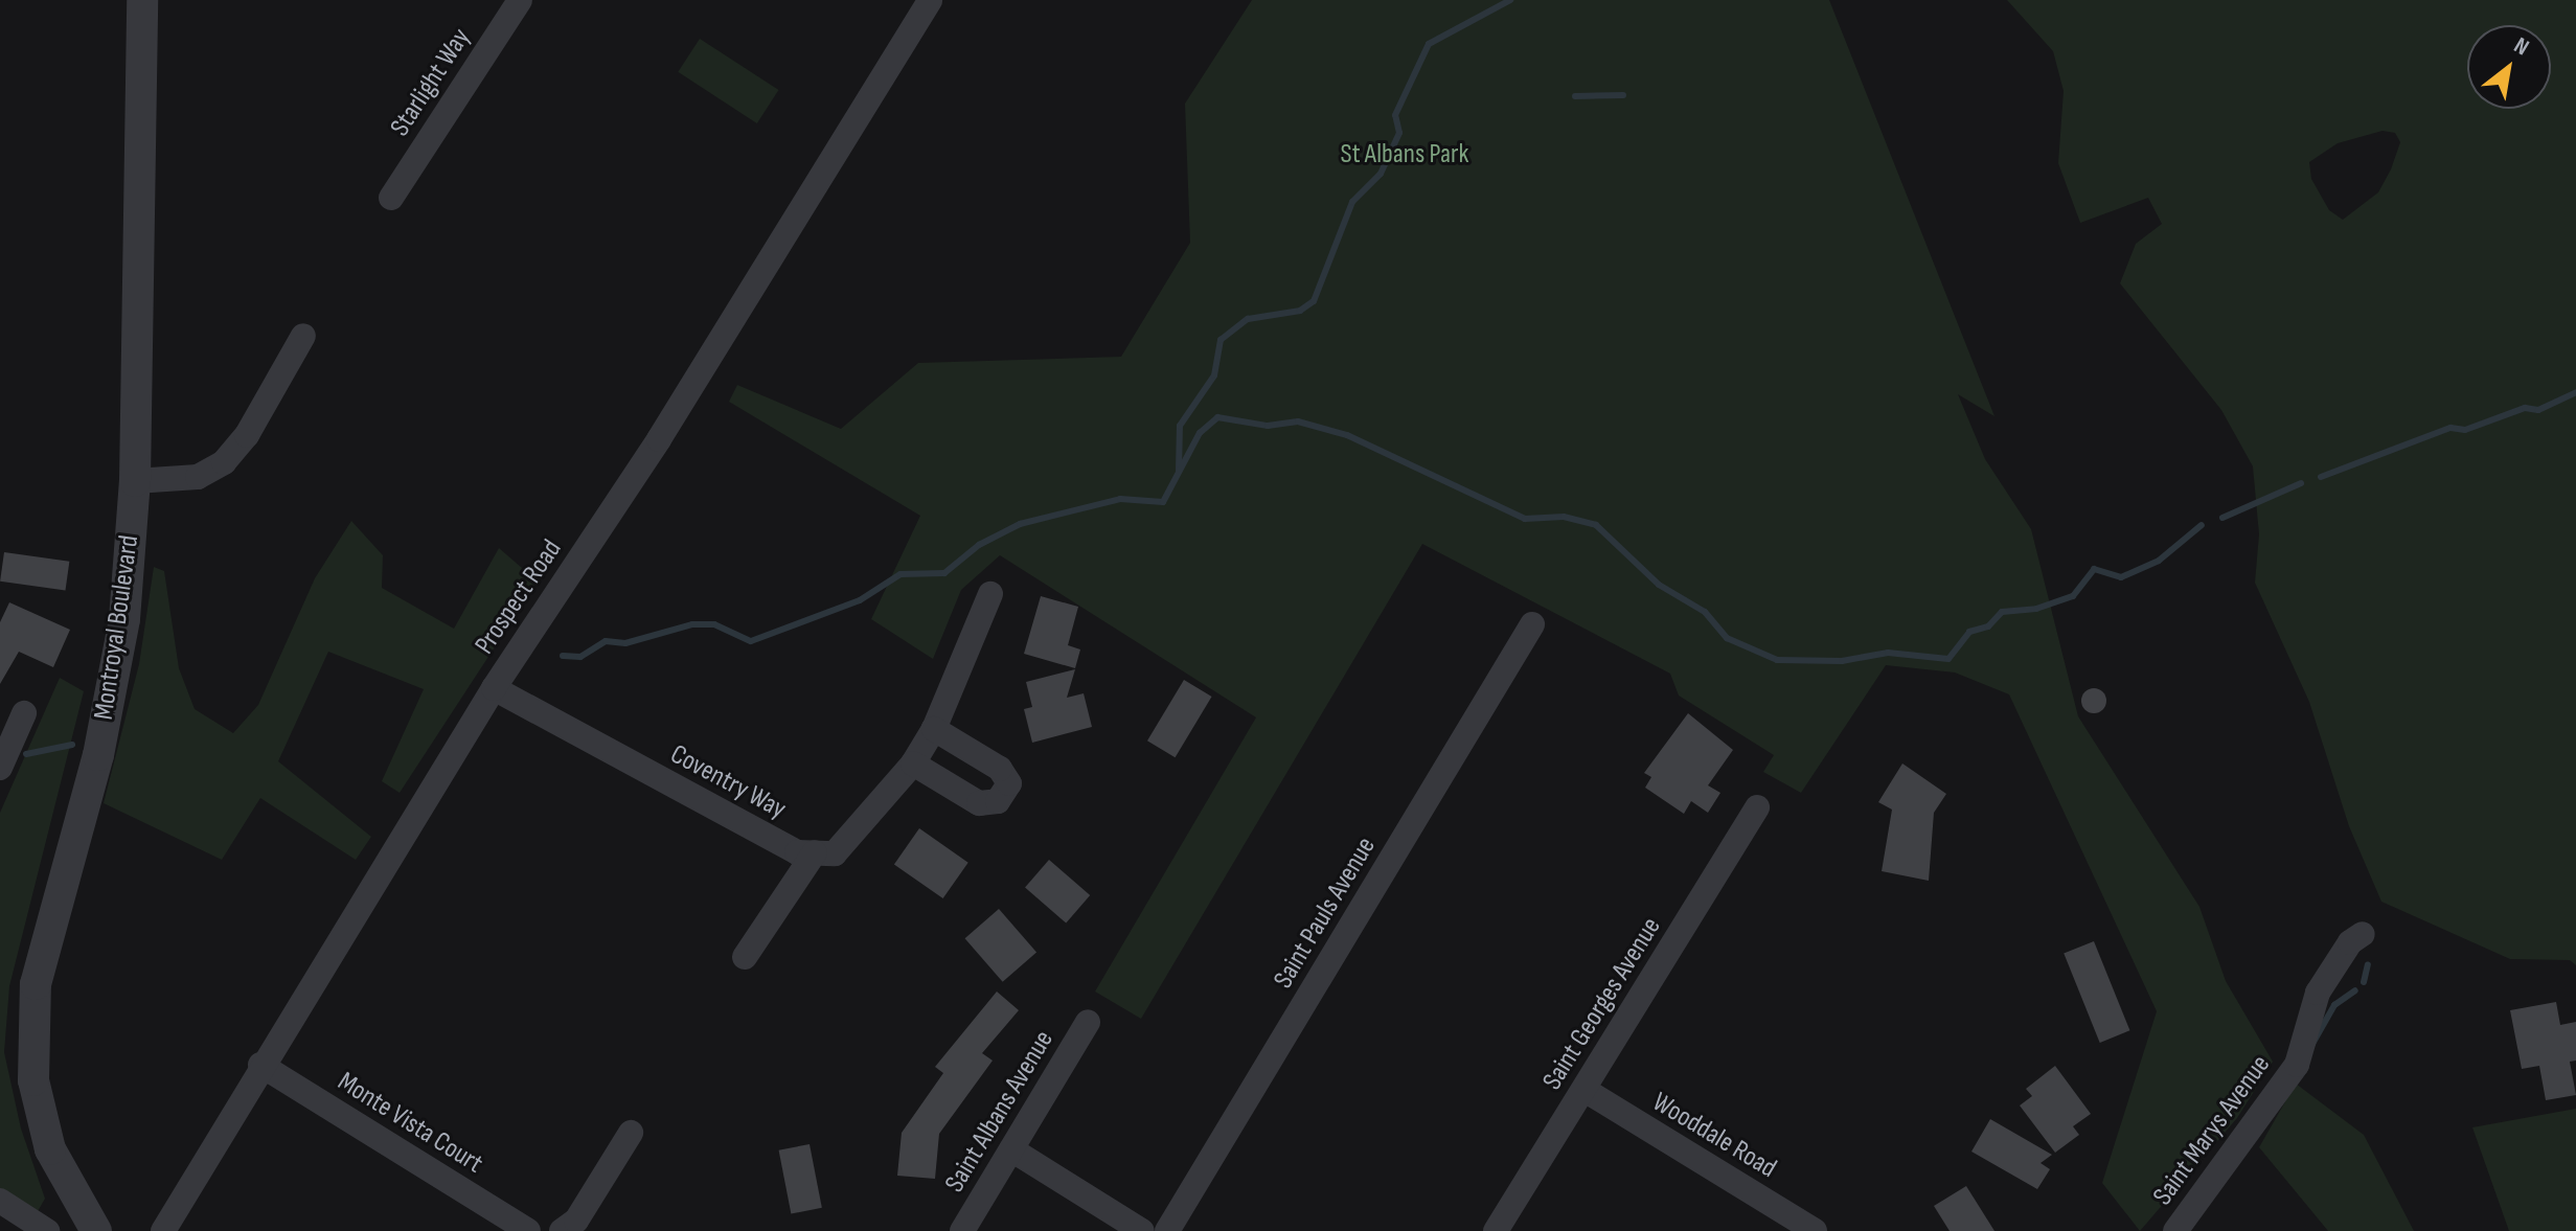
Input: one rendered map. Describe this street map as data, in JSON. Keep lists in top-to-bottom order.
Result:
{
  "streets": {
    "street": [
      "Starlight Way",
      "Prospect Road",
      "Montroyal Boulevard",
      "Coventry Way",
      "Saint Pauls Avenue",
      "Saint Georges Avenue",
      "Saint Albans Avenue",
      "Monte Vista Court",
      "Saint Marys Avenue",
      "Wooddale Road"
    ]
  },
  "crossings": [
    ["Prospect Road", "Coventry Way"],
    ["Prospect Road", "Monte Vista Court"],
    ["Saint Georges Avenue", "Wooddale Road"]
  ],
  "parks": ["St Albans Park"],
  "north": "top right"
}
